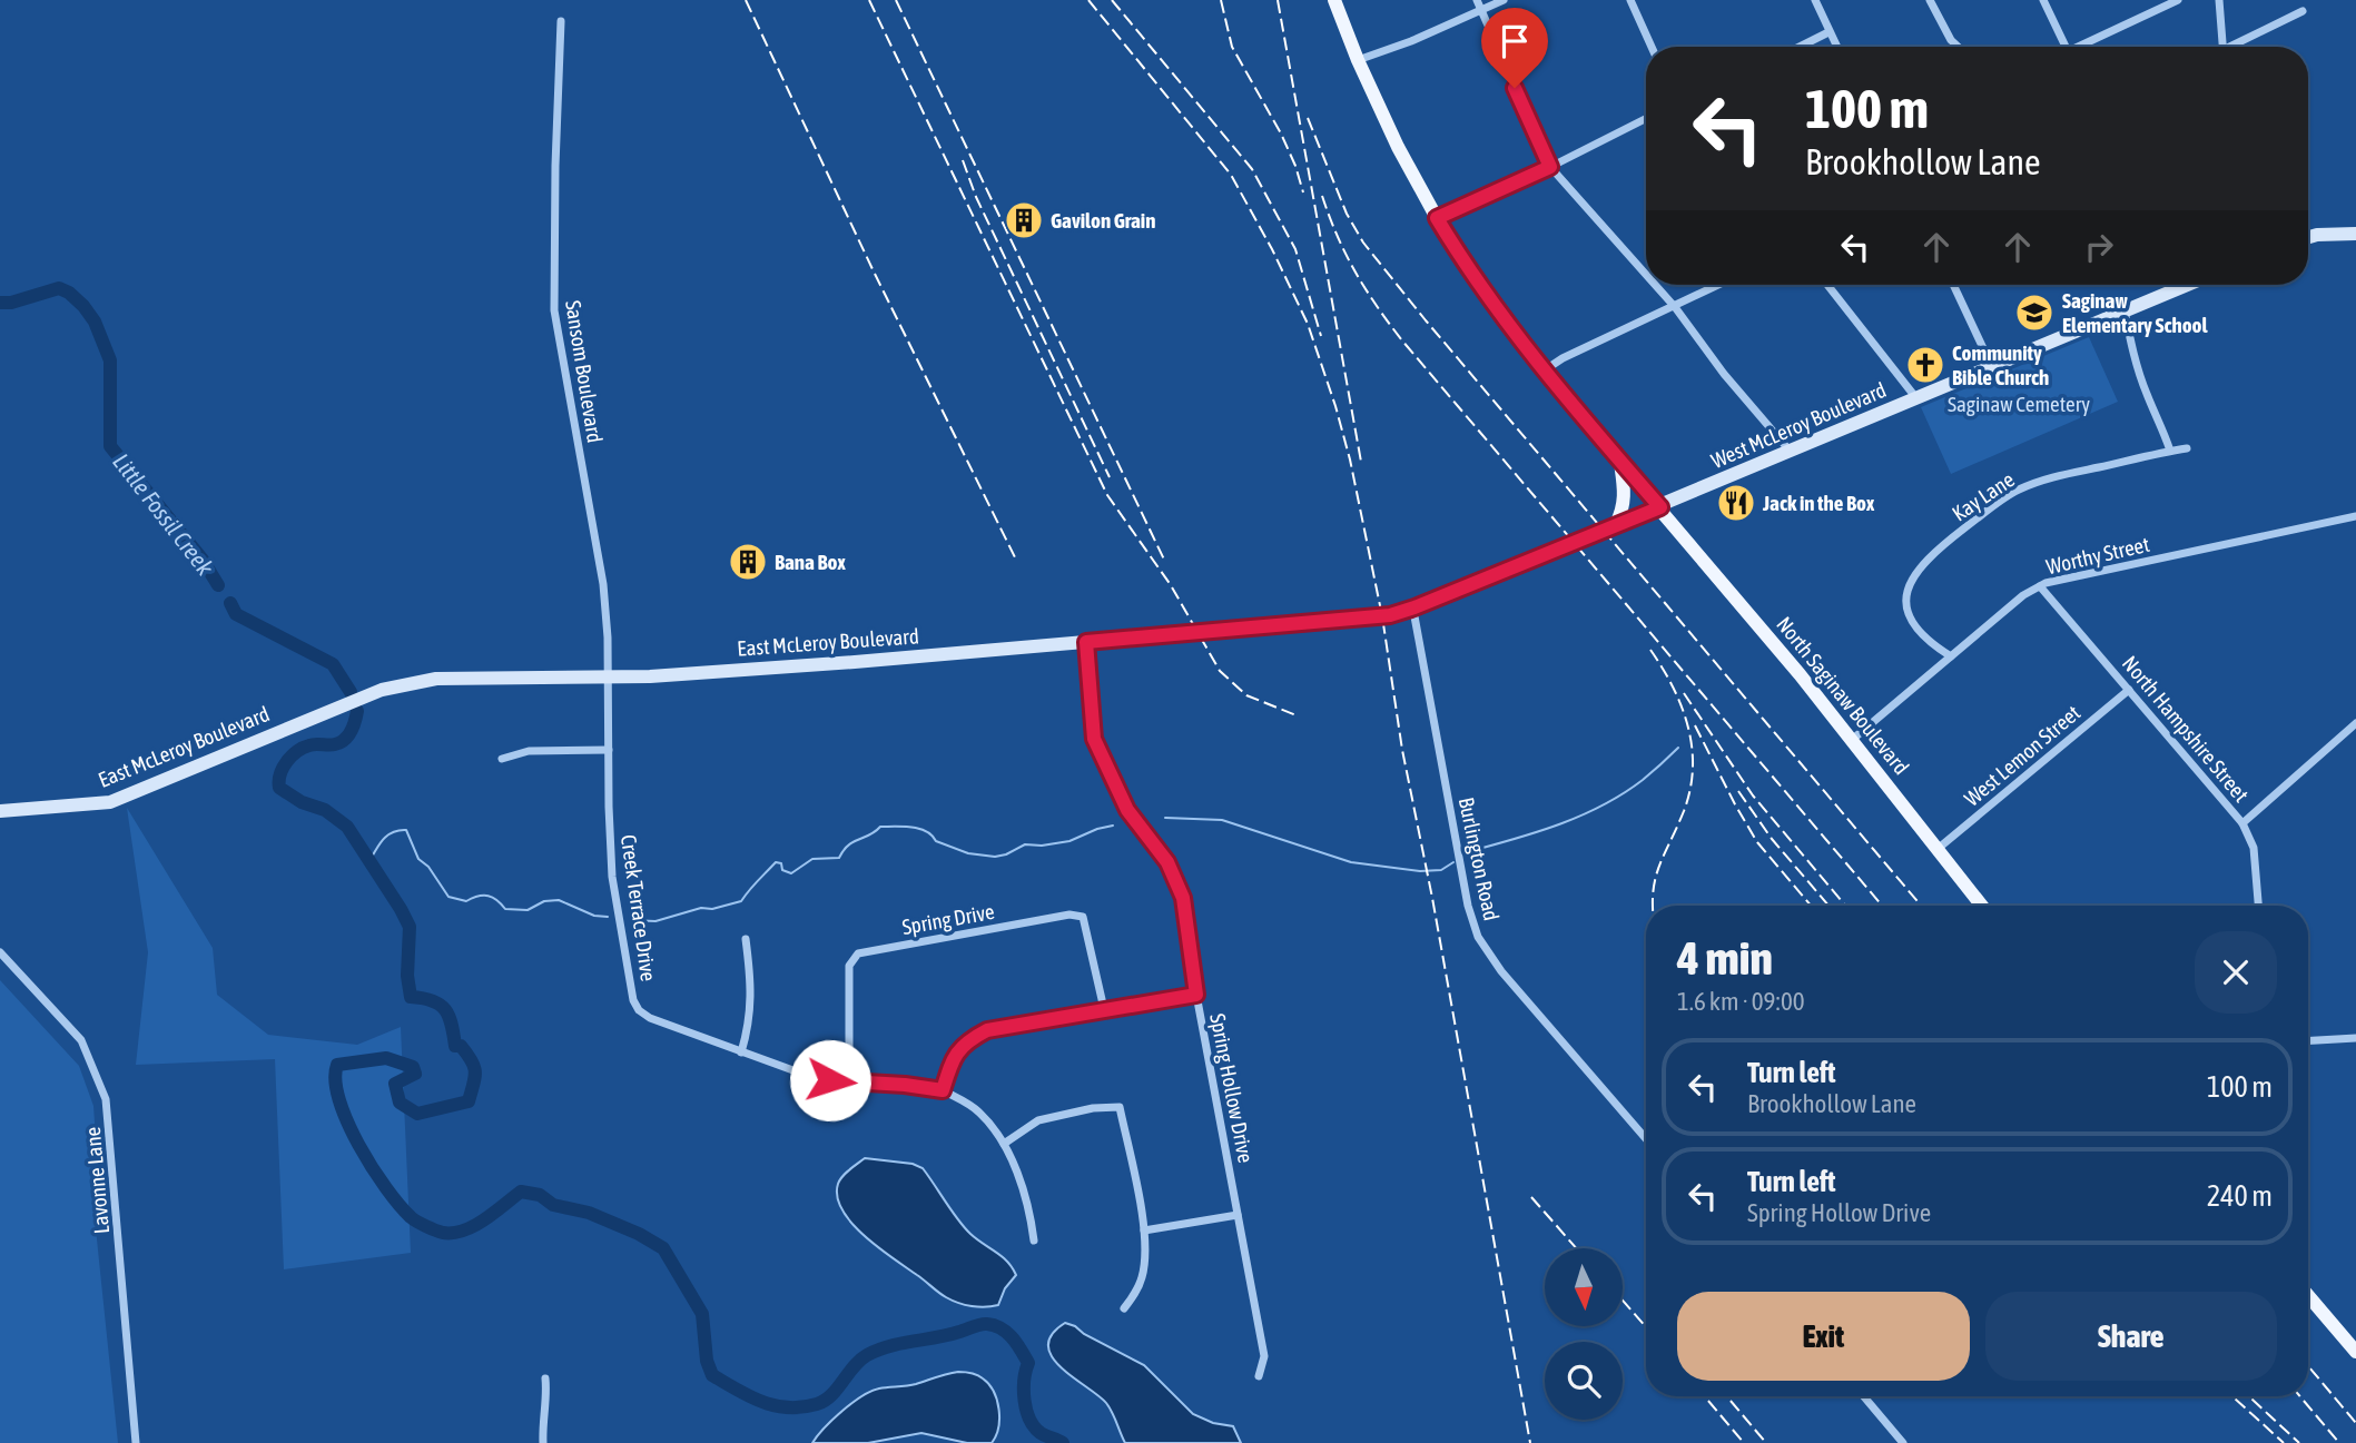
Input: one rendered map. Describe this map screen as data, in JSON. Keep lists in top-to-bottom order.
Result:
{
  "streets": {
    "main road": ["West McLeroy Boulevard", "East McLeroy Boulevard", "North Saginaw Boulevard"],
    "street": [
      "Sansom Boulevard",
      "Kay Lane",
      "Worthy Street",
      "North Hampshire Street",
      "West Lemon Street",
      "Burlington Road",
      "Creek Terrace Drive",
      "Spring Drive",
      "Spring Hollow Drive",
      "Lavonne Lane"
    ]
  },
  "crossings": [
    ["Sansom Boulevard", "East McLeroy Boulevard"],
    ["Sansom Boulevard", "Creek Terrace Drive"],
    ["West McLeroy Boulevard", "East McLeroy Boulevard"],
    ["West McLeroy Boulevard", "North Saginaw Boulevard"],
    ["Kay Lane", "Worthy Street"],
    ["Worthy Street", "North Saginaw Boulevard"],
    ["Worthy Street", "North Hampshire Street"],
    ["East McLeroy Boulevard", "North Saginaw Boulevard"],
    ["East McLeroy Boulevard", "Burlington Road"],
    ["East McLeroy Boulevard", "Creek Terrace Drive"],
    ["East McLeroy Boulevard", "Spring Hollow Drive"],
    ["North Saginaw Boulevard", "West Lemon Street"],
    ["North Hampshire Street", "West Lemon Street"],
    ["Creek Terrace Drive", "Spring Drive"]
  ],
  "water": ["Little Fossil Creek"],
  "parks": ["Saginaw Cemetery"],
  "places": {
    "building": ["Gavilon Grain", "Bana Box"],
    "school or university": ["Saginaw Elementary School"],
    "church": ["Community Bible Church"],
    "restaurant": ["Jack in the Box"]
  },
  "north": "bottom",
  "page": {
    "turn": ["100 m", "Brookhollow Lane"],
    "heading": ["4 min", "1.6 km · 09:00"],
    "list": [
      {
        "name": "Turn left",
        "note": "Brookhollow Lane",
        "value": "100 m"
      },
      {
        "name": "Turn left",
        "note": "Spring Hollow Drive",
        "value": "240 m"
      }
    ],
    "buttons": ["Exit", "Share"]
  }
}
